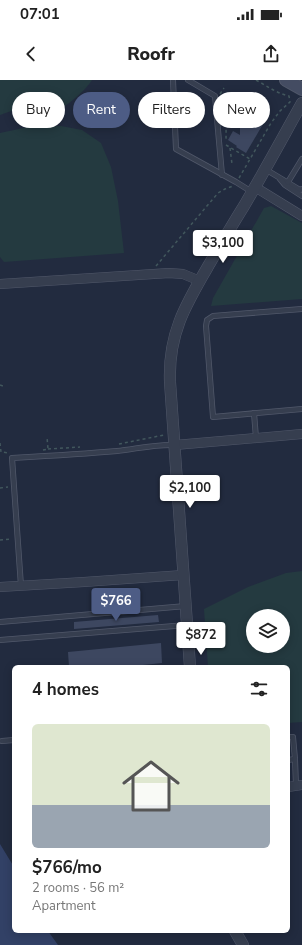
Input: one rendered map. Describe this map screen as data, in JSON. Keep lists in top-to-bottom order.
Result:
{
  "page": {
    "status": "07:01",
    "header": "Roofr",
    "chip": [
      "Buy",
      "Rent",
      "Filters",
      "New"
    ],
    "price": [
      "$3,100",
      "$2,100",
      "$766",
      "$872"
    ],
    "heading": "4 homes",
    "list": [
      {
        "name": "$766/mo",
        "note": "2 rooms · 56 m² · Apartment"
      }
    ]
  }
}
